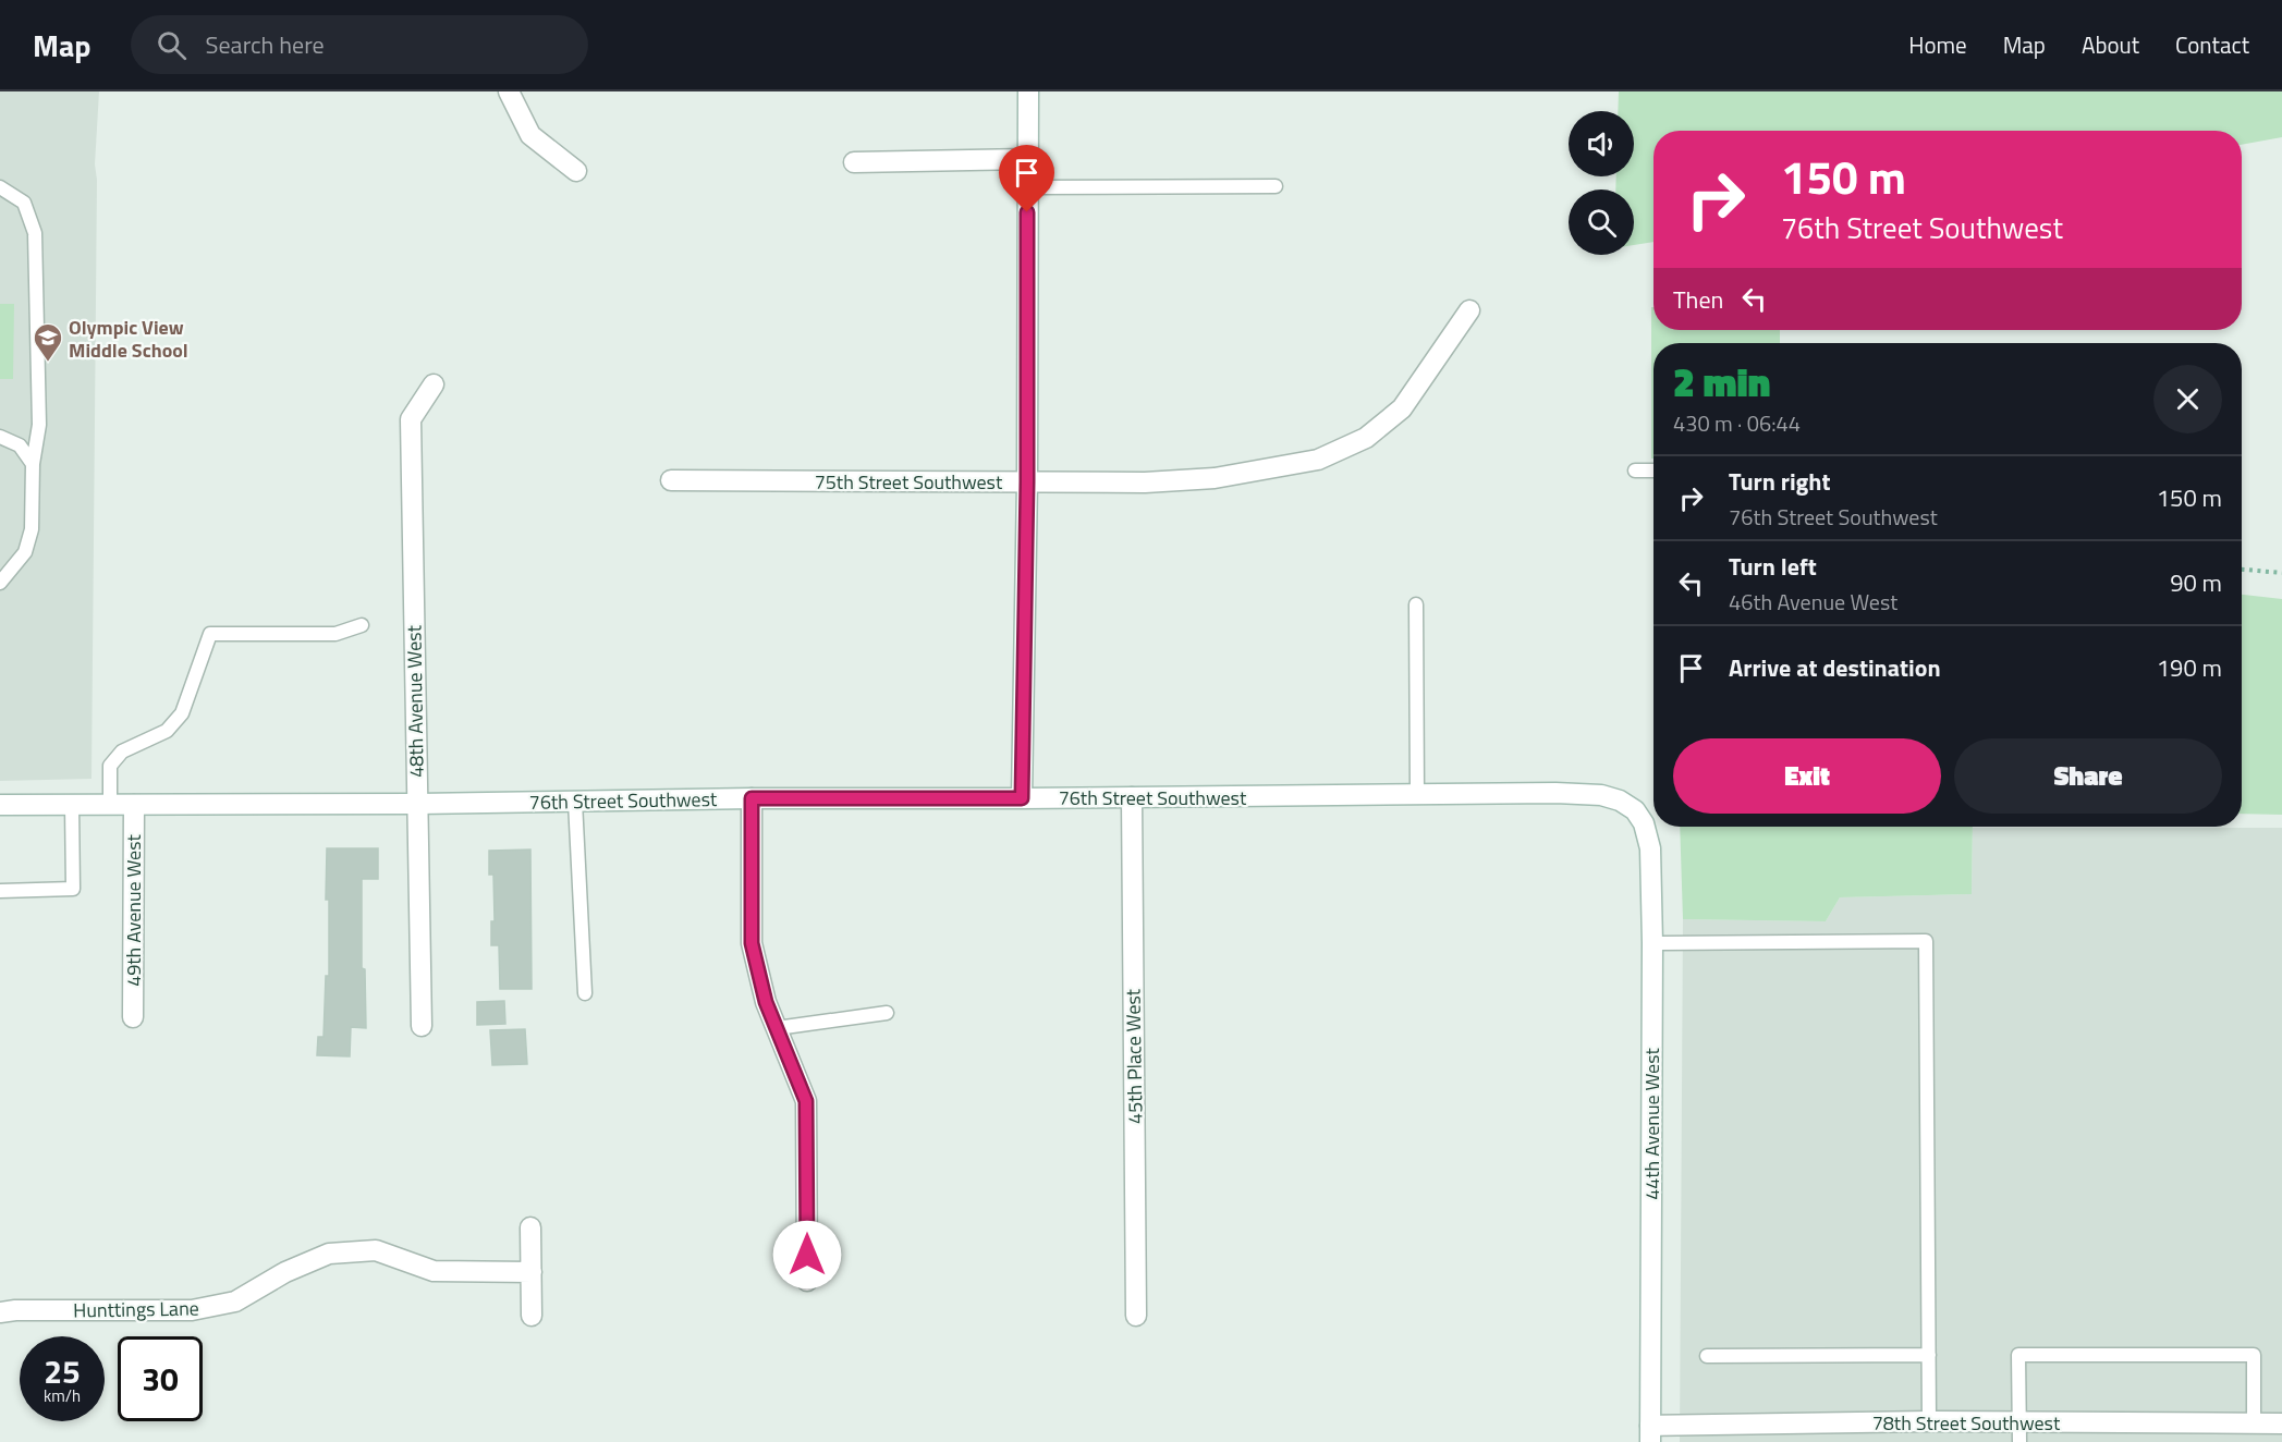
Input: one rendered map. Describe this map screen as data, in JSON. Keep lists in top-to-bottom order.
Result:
{
  "streets": {
    "street": [
      "75th Street Southwest",
      "48th Avenue West",
      "76th Street Southwest",
      "49th Avenue West",
      "45th Place West",
      "44th Avenue West",
      "Hunttings Lane",
      "78th Street Southwest"
    ]
  },
  "crossings": [
    ["48th Avenue West", "76th Street Southwest"],
    ["76th Street Southwest", "49th Avenue West"],
    ["76th Street Southwest", "45th Place West"],
    ["76th Street Southwest", "44th Avenue West"],
    ["44th Avenue West", "78th Street Southwest"]
  ],
  "places": {
    "school or university": ["Olympic View Middle School"]
  },
  "page": {
    "header": "Map",
    "search": "Search here",
    "nav": [
      "Home",
      "Map",
      "About",
      "Contact"
    ],
    "turn": ["150 m", "76th Street Southwest"],
    "then": "Then",
    "heading": ["2 min", "430 m · 06:44"],
    "list": [
      {
        "name": "Turn right",
        "note": "76th Street Southwest",
        "value": "150 m"
      },
      {
        "name": "Turn left",
        "note": "46th Avenue West",
        "value": "90 m"
      },
      {
        "name": "Arrive at destination",
        "value": "190 m"
      }
    ],
    "buttons": ["Exit", "Share"],
    "speed": "25 km/h",
    "limit": "30"
  }
}
